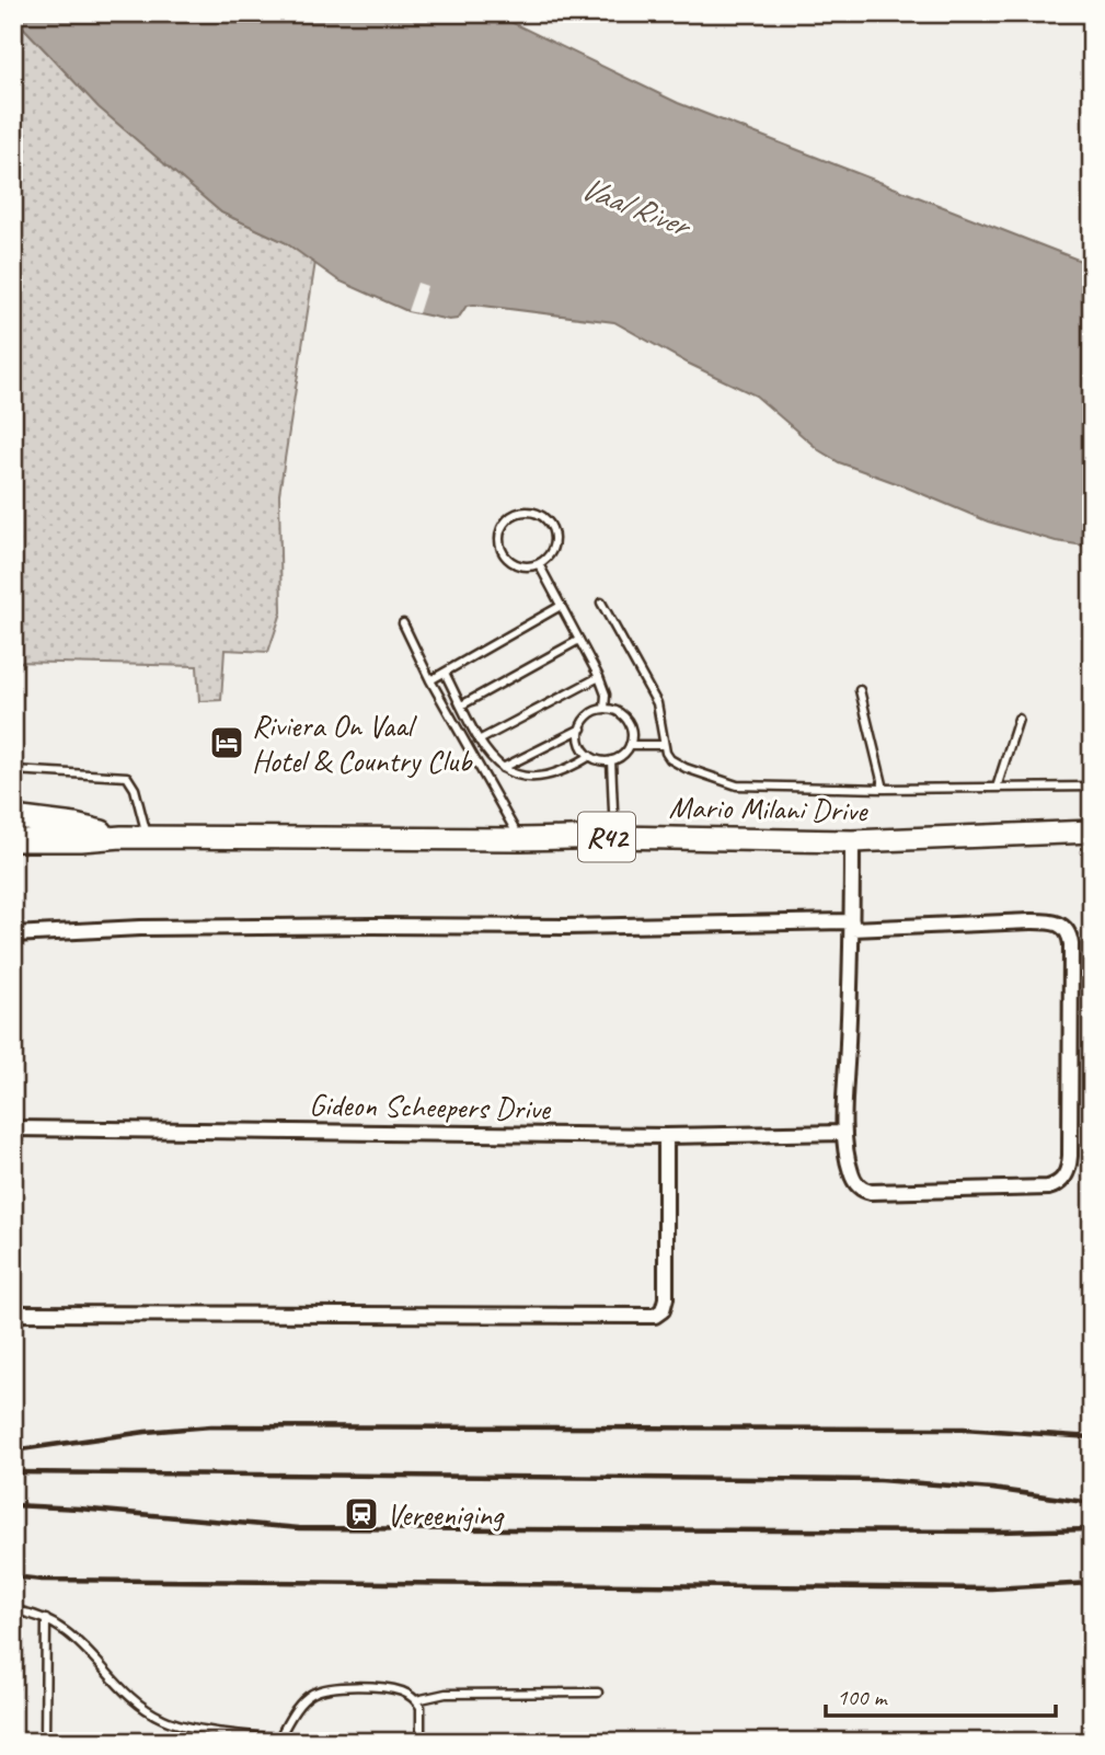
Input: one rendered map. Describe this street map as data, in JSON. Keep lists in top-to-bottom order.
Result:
{
  "streets": {
    "main road": ["Mario Milani Drive", "R42"],
    "street": ["Gideon Scheepers Drive"]
  },
  "water": ["Vaal River"],
  "places": {
    "hotel": ["Riviera On Vaal Hotel & Country Club"],
    "station": ["Vereeniging"]
  },
  "scale_bar": "100 m"
}
